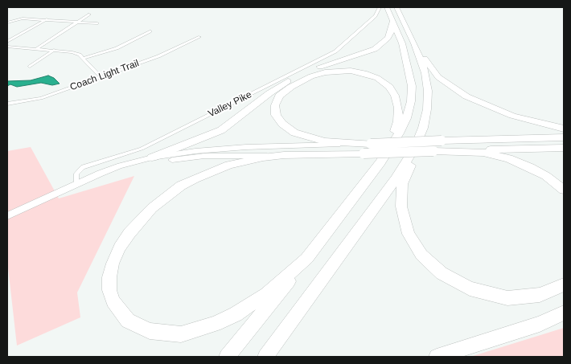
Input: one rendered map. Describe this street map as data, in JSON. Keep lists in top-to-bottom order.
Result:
{
  "streets": {
    "street": ["Coach Light Trail", "Valley Pike"]
  }
}
